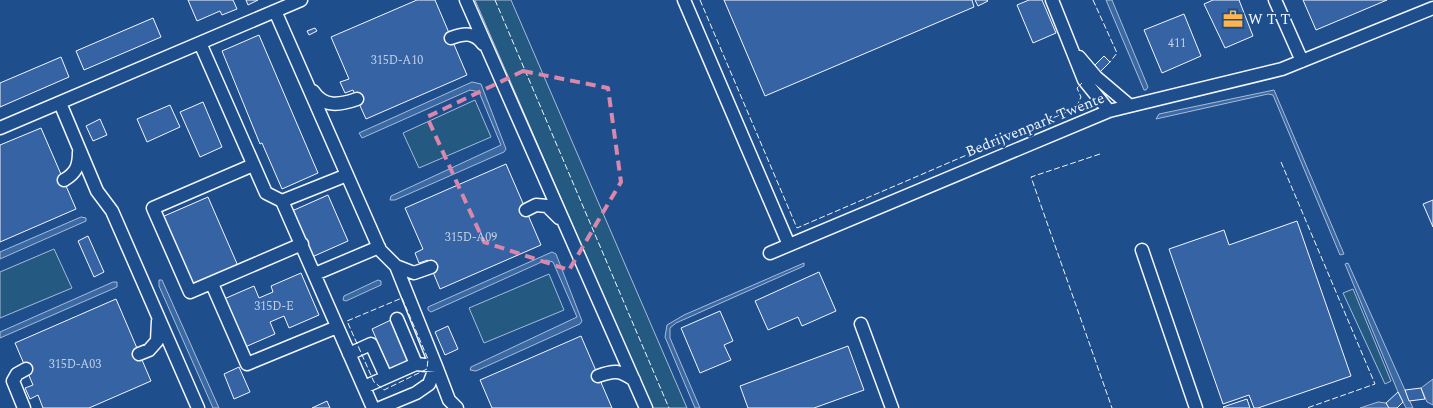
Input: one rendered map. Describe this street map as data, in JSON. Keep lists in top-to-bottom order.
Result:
{
  "streets": {
    "street": ["Bedrijvenpark Twente"]
  },
  "places": {
    "office": ["W T T"]
  },
  "house_numbers": [
    "411",
    "315D-A10",
    "315D-A09",
    "315D-E",
    "315D-A03"
  ]
}
